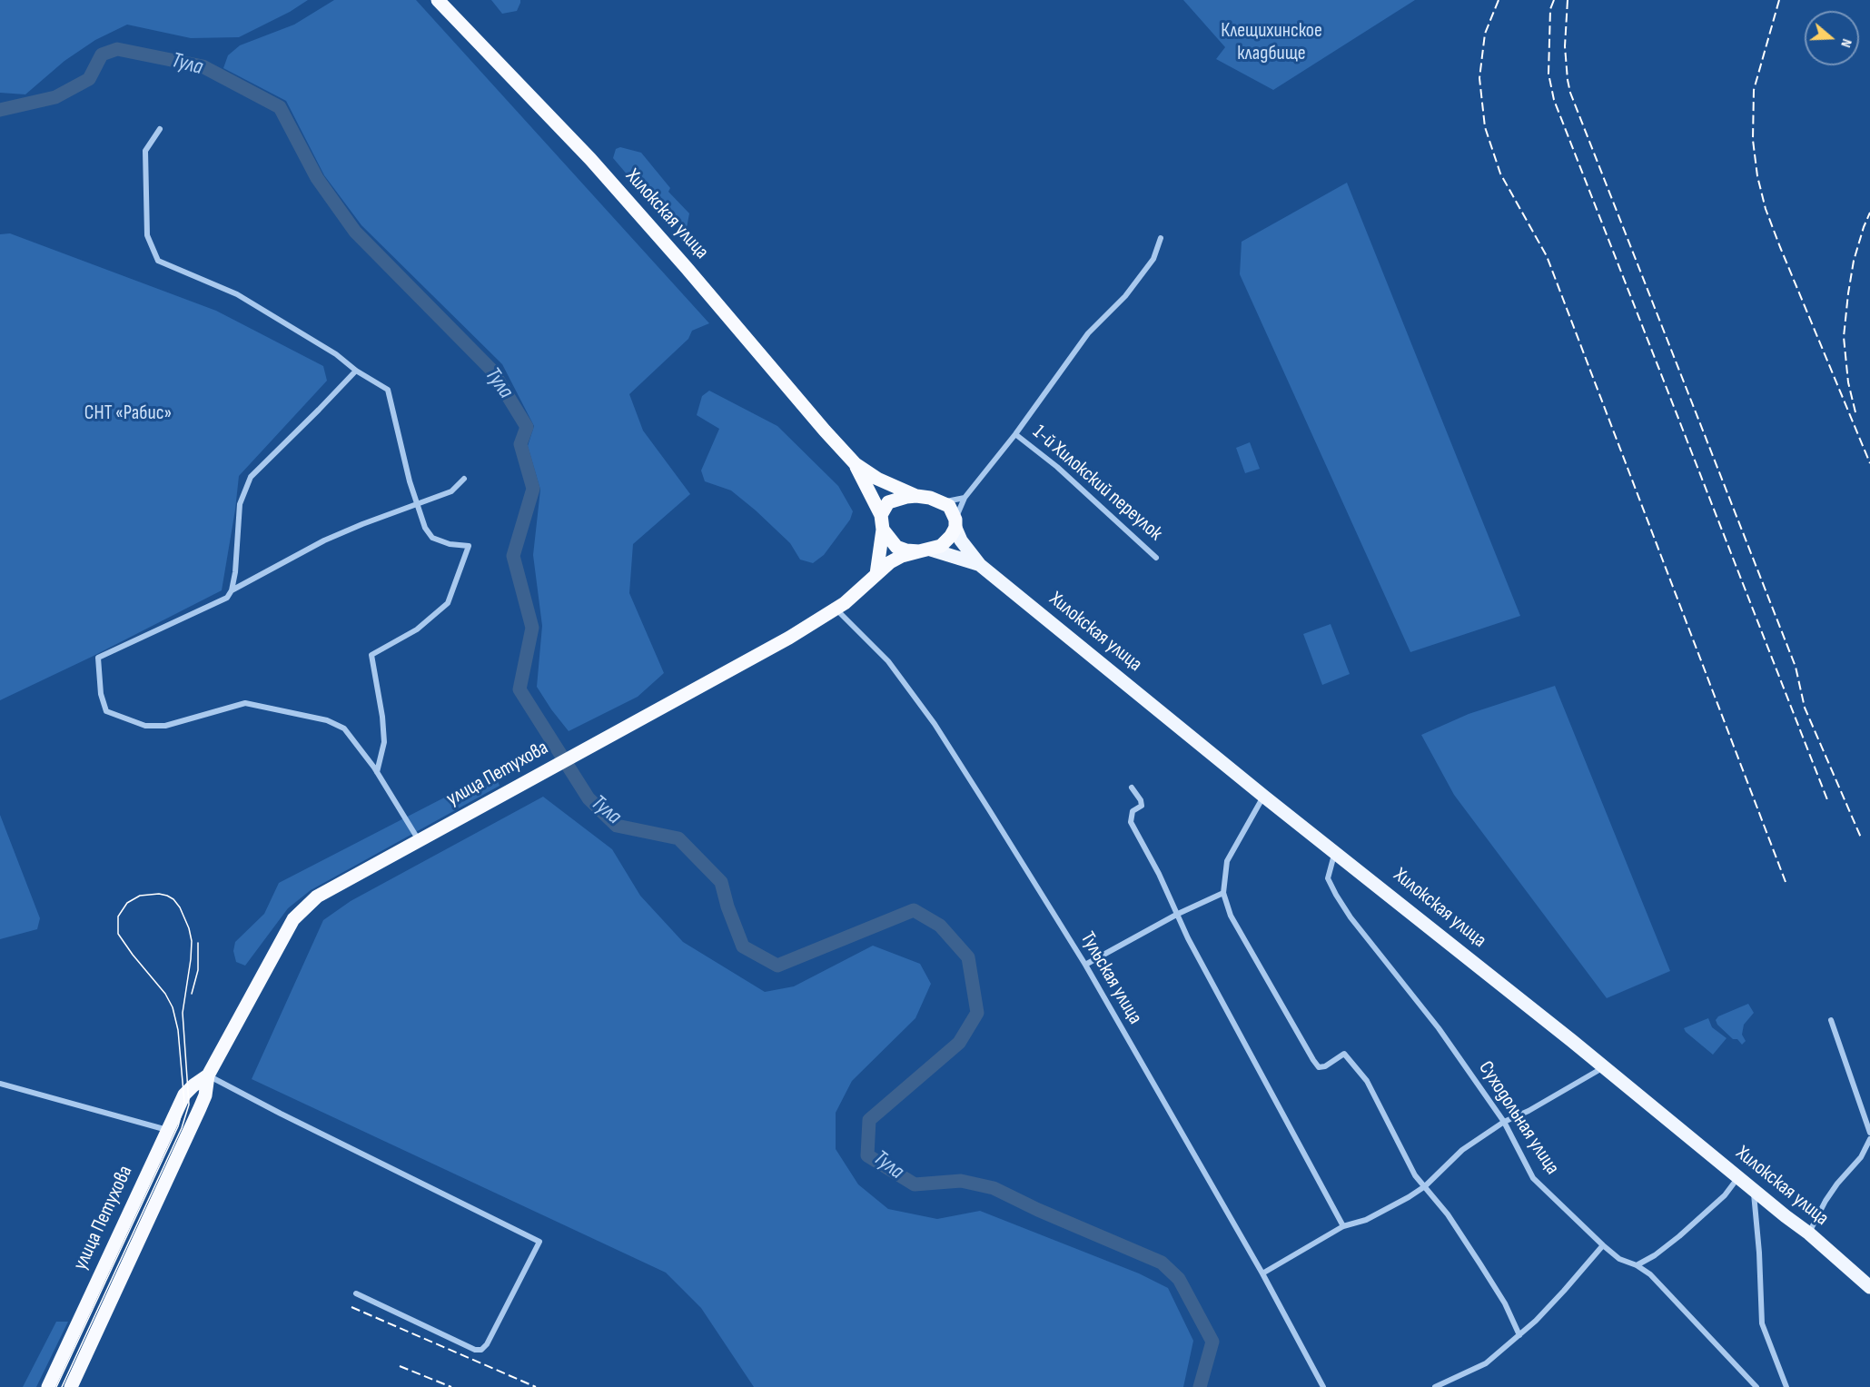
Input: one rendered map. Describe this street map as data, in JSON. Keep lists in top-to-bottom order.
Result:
{
  "streets": {
    "highway": ["Хилокская улица", "улица Петухова"],
    "street": ["1-й Хилокский переулок", "Тульская улица", "Суходольная улица"]
  },
  "crossings": [
    ["Хилокская улица", "Суходольная улица"],
    ["улица Петухова", "Тульская улица"]
  ],
  "water": ["Тула"],
  "parks": ["Клещихинское кладбище", "СНТ «Рабис»"],
  "north": "right"
}
